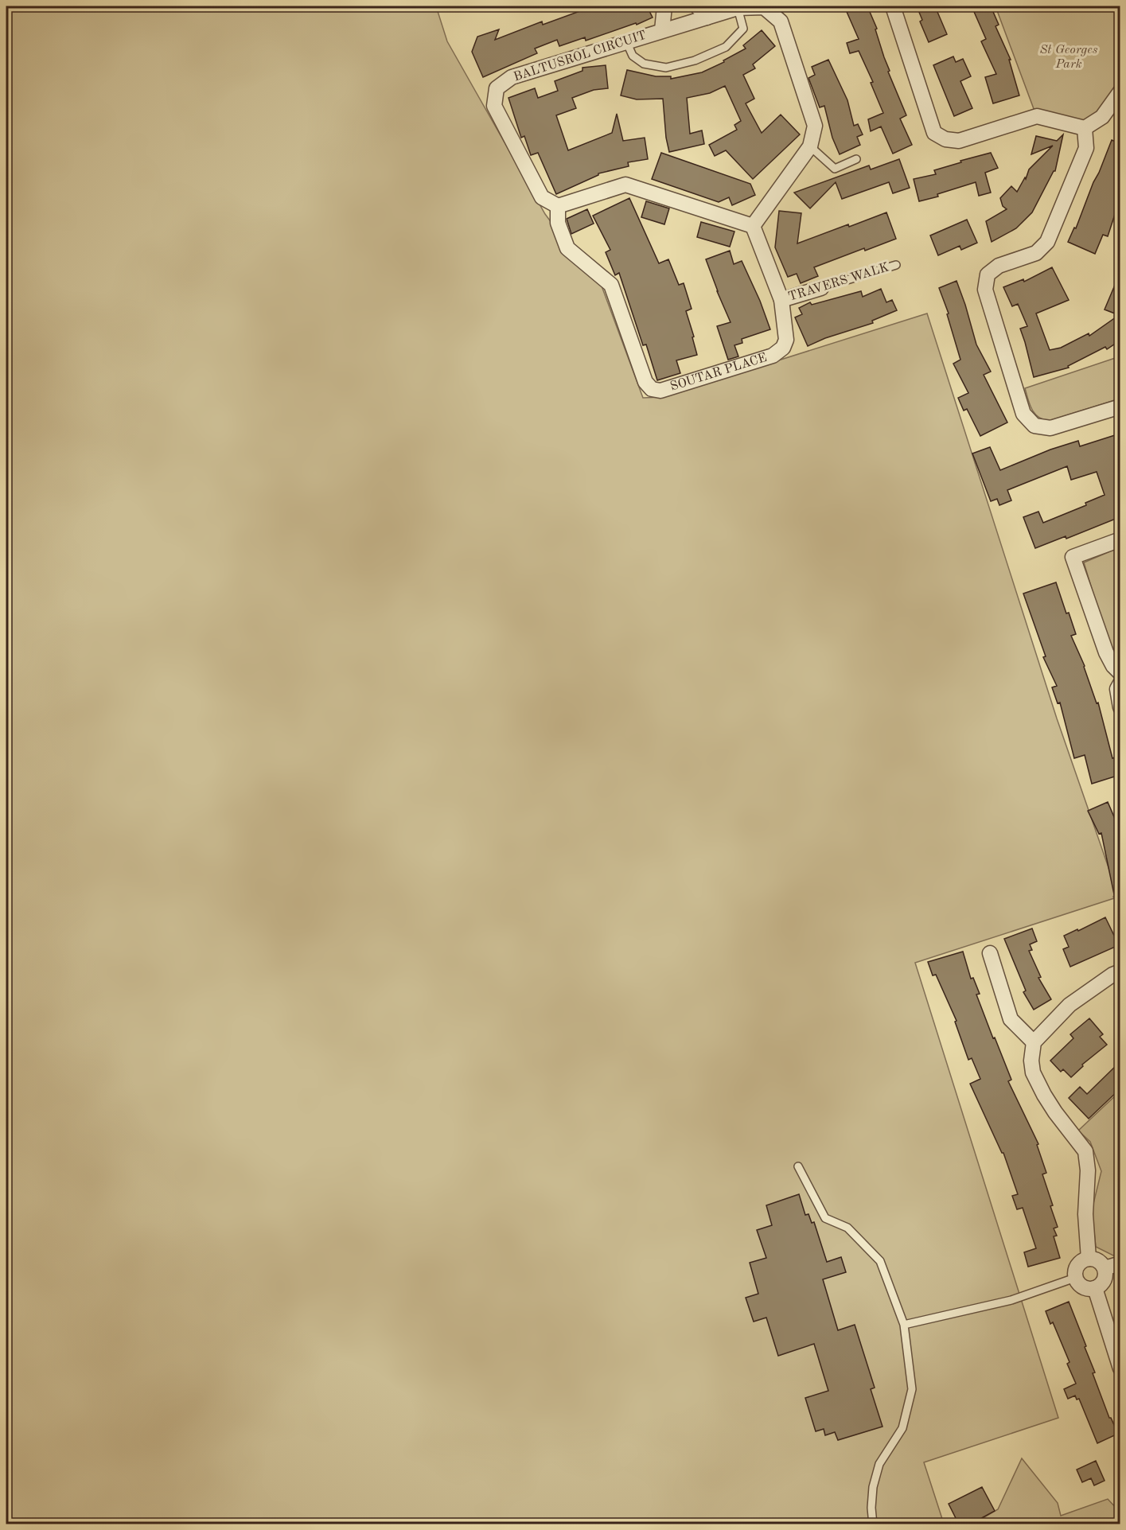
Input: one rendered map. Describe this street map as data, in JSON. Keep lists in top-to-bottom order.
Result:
{
  "streets": {
    "street": ["BALTUSROL CIRCUIT", "TRAVERS WALK", "SOUTAR PLACE"]
  },
  "crossings": [
    ["BALTUSROL CIRCUIT", "SOUTAR PLACE"],
    ["TRAVERS WALK", "SOUTAR PLACE"]
  ],
  "parks": ["St Georges Park"]
}
